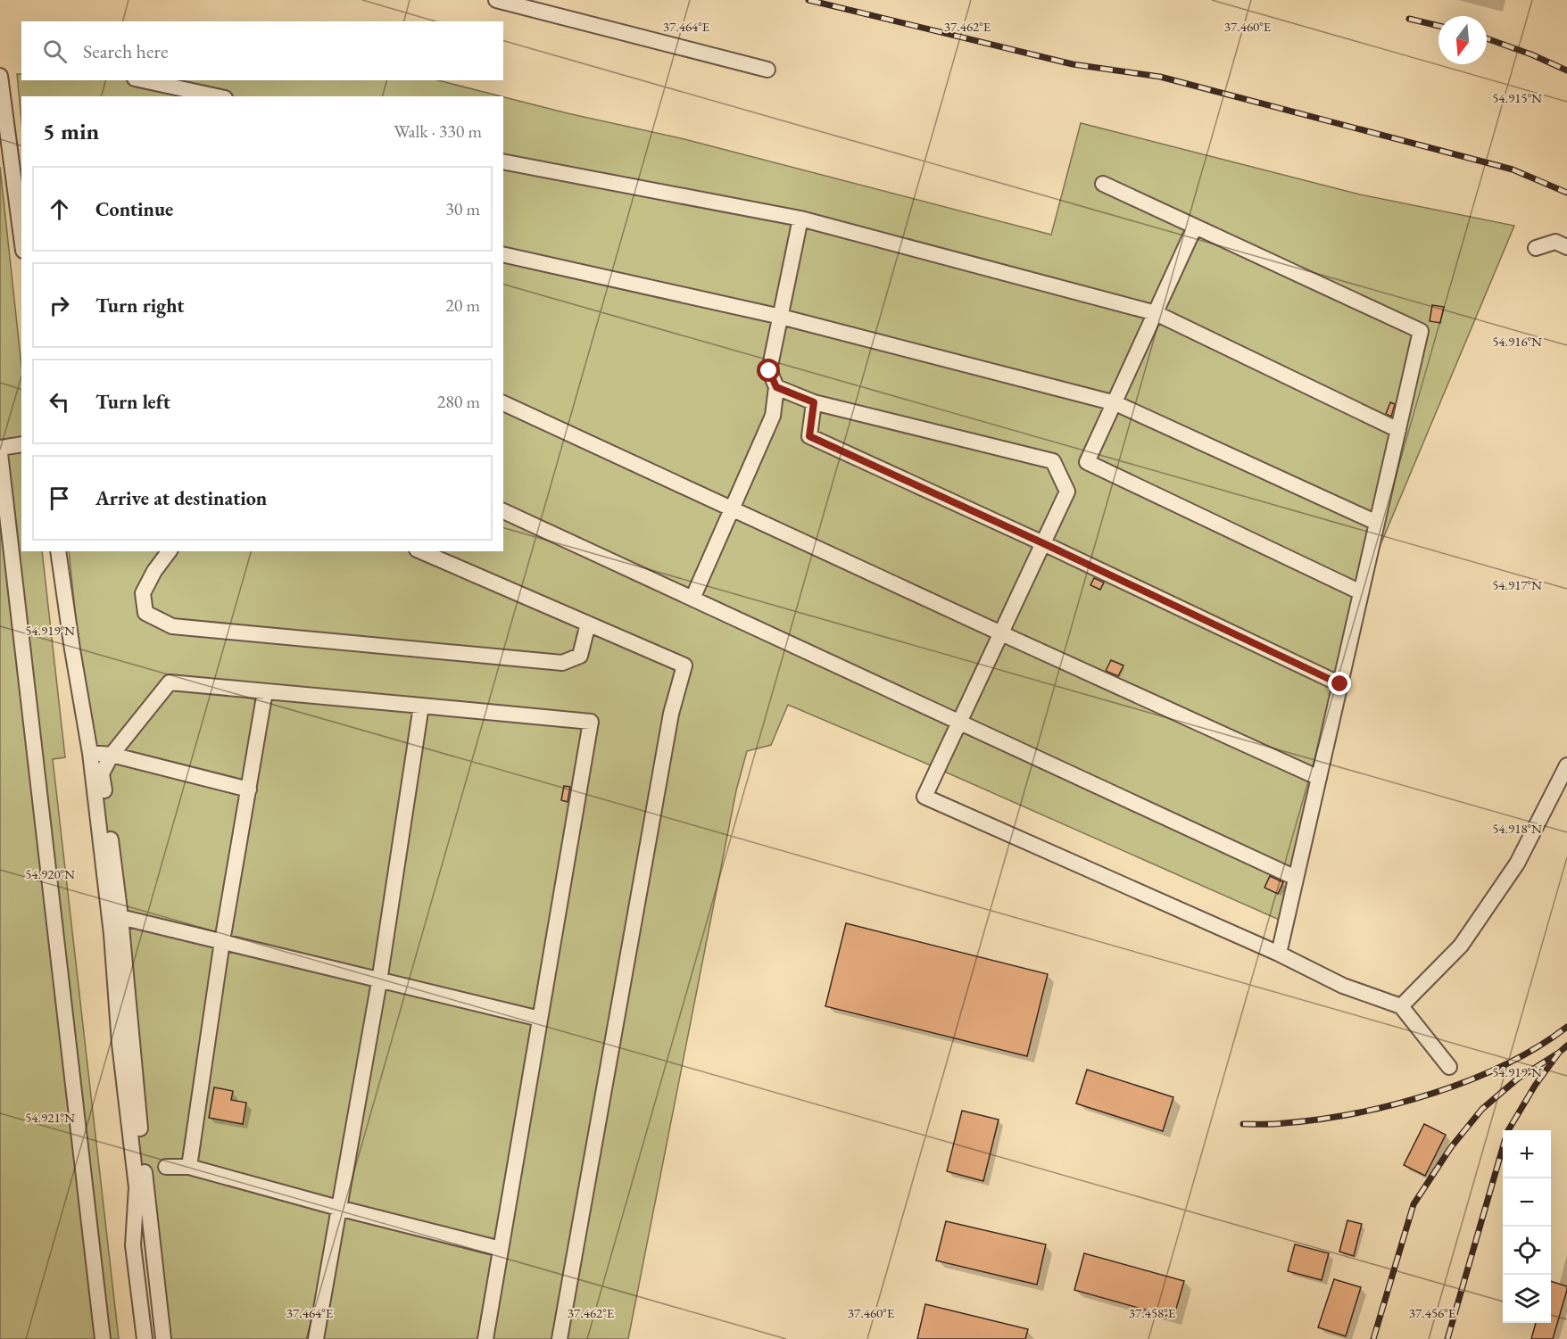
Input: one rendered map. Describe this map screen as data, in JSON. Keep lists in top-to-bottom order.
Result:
{
  "north": "bottom",
  "page": {
    "search": "Search here",
    "heading": ["5 min", "Walk · 330 m"],
    "list": [
      ["Continue", "30 m"],
      ["Turn right", "20 m"],
      ["Turn left", "280 m"],
      "Arrive at destination"
    ],
    "map_buttons": ["+", "−"]
  },
  "coordinates": [
    "37.464°E",
    "37.462°E",
    "37.460°E",
    "54.915°N",
    "54.916°N",
    "54.917°N",
    "54.919°N",
    "54.918°N",
    "54.920°N",
    "54.921°N",
    "37.458°E",
    "37.456°E"
  ]
}
